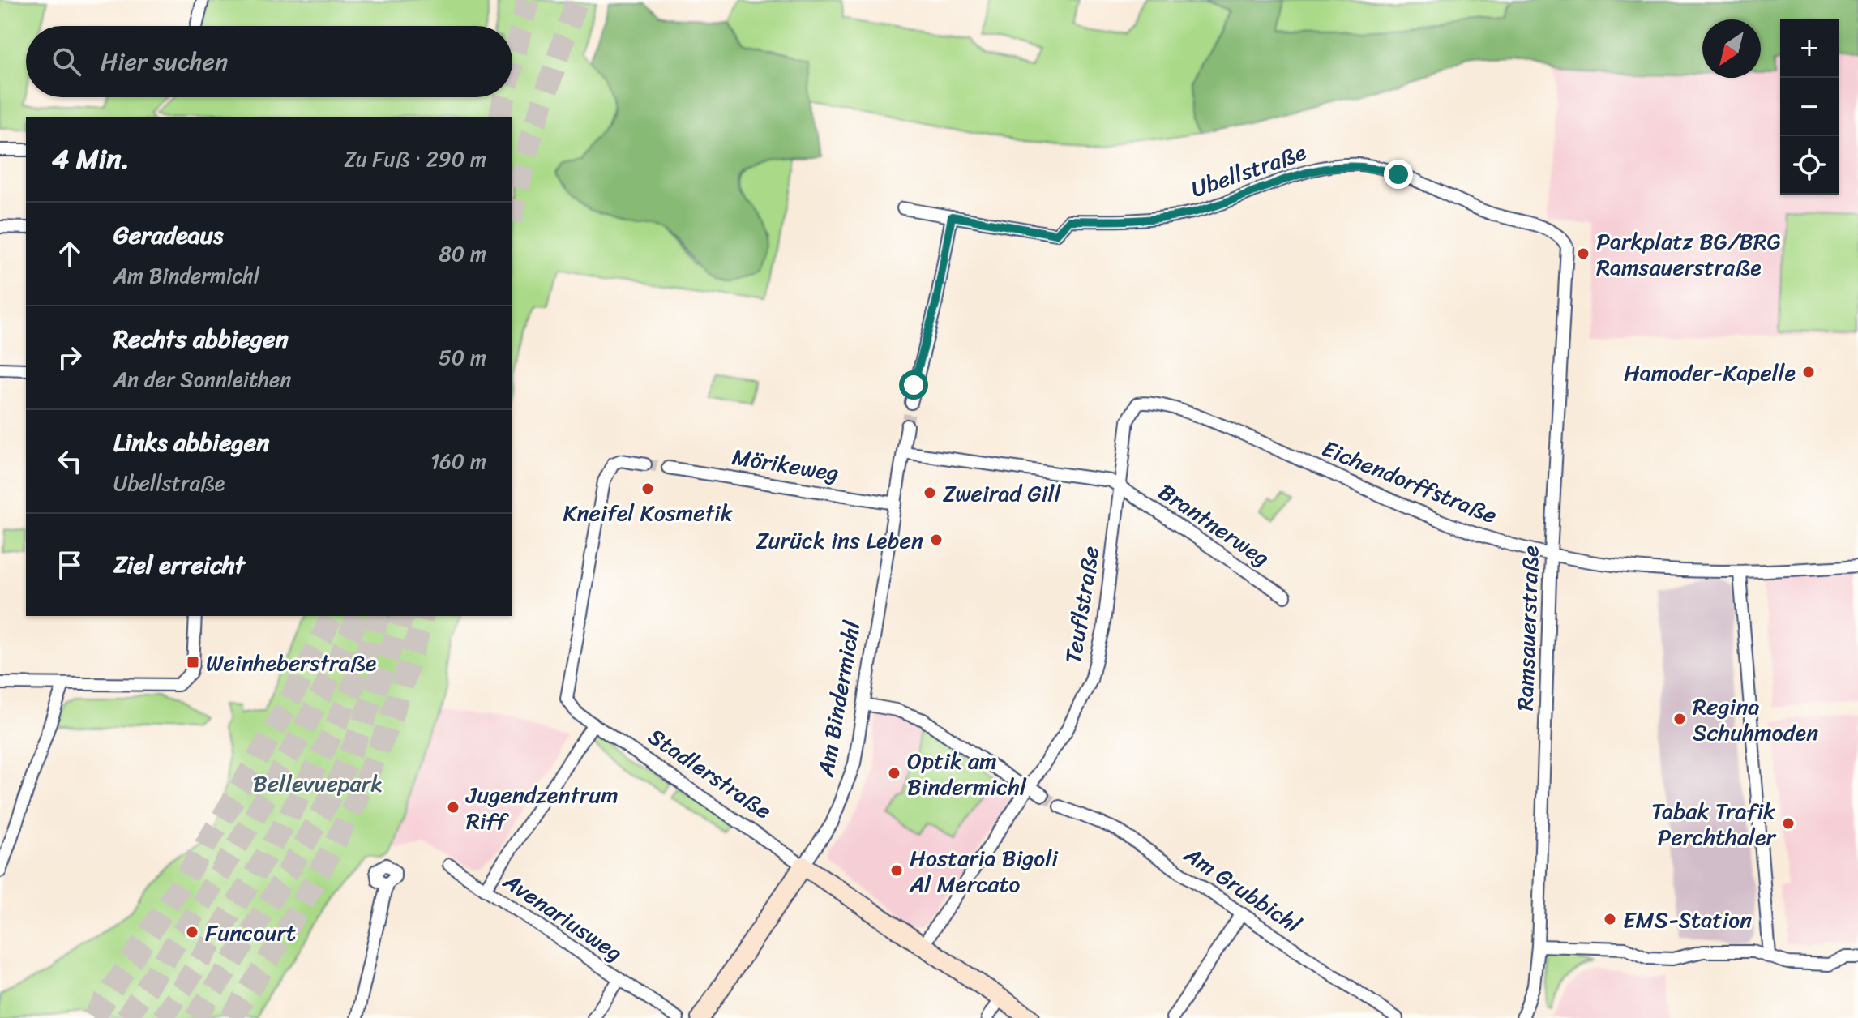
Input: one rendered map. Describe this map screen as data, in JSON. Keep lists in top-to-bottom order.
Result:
{
  "streets": {
    "main road": ["Am Bindermichl", "Stadlerstraße"],
    "street": [
      "Ubellstraße",
      "Mörikeweg",
      "Eichendorffstraße",
      "Brantnerweg",
      "Teuflstraße",
      "Ramsauerstraße",
      "Am Grubbichl",
      "Avenariusweg"
    ]
  },
  "crossings": [
    ["Ubellstraße", "Ramsauerstraße"],
    ["Mörikeweg", "Am Bindermichl"],
    ["Eichendorffstraße", "Teuflstraße"],
    ["Eichendorffstraße", "Ramsauerstraße"],
    ["Brantnerweg", "Teuflstraße"],
    ["Teuflstraße", "Stadlerstraße"],
    ["Am Bindermichl", "Stadlerstraße"],
    ["Stadlerstraße", "Avenariusweg"]
  ],
  "parks": ["Bellevuepark"],
  "places": {
    "other": [
      "Parkplatz BG/BRG Ramsauerstraße",
      "Hamoder-Kapelle",
      "Kneifel Kosmetik",
      "Zweirad Gill",
      "Zurück ins Leben",
      "Regina Schuhmoden",
      "Optik am Bindermichl",
      "Jugendzentrum Riff",
      "Tabak Trafik Perchthaler",
      "Hostaria Bigoli Al Mercato",
      "EMS-Station",
      "Funcourt"
    ],
    "transit": ["Weinheberstraße"]
  },
  "north": "bottom left",
  "page": {
    "map_buttons": ["+", "−"],
    "search": "Hier suchen",
    "heading": ["4 Min.", "Zu Fuß · 290 m"],
    "list": [
      ["Geradeaus", "Am Bindermichl", "80 m"],
      ["Rechts abbiegen", "An der Sonnleithen", "50 m"],
      ["Links abbiegen", "Ubellstraße", "160 m"],
      "Ziel erreicht"
    ]
  }
}
